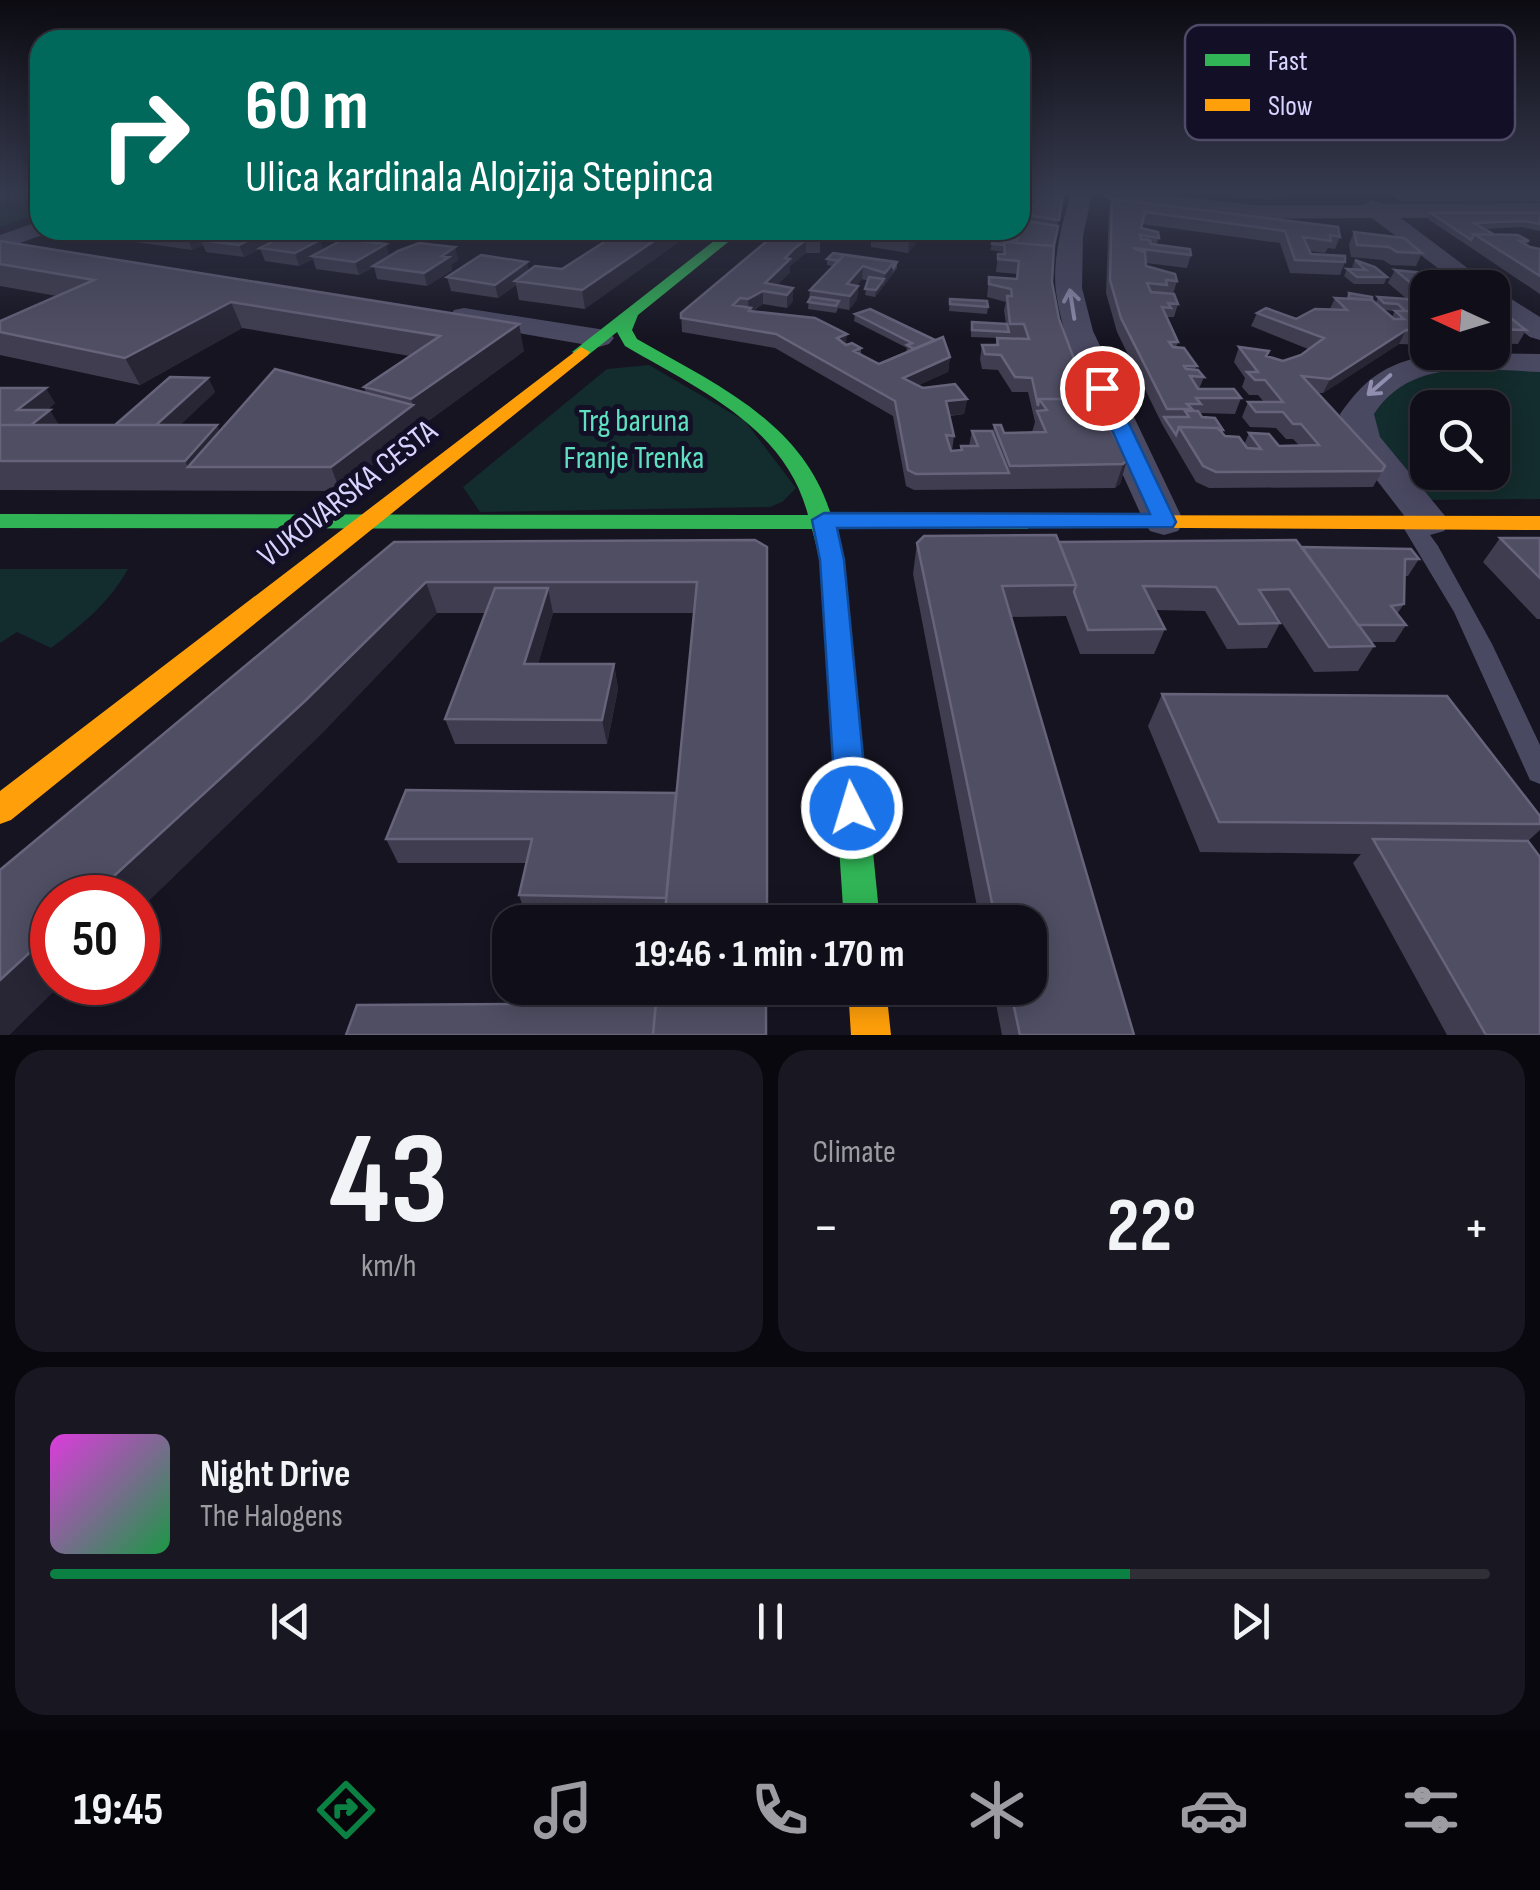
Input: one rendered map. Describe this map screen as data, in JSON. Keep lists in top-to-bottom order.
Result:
{
  "streets": {
    "street": ["VUKOVARSKA CESTA"]
  },
  "parks": ["Trg baruna Franje Trenka"],
  "legend": ["Fast", "Slow"],
  "north": "left",
  "page": {
    "turn": ["60 m", "Ulica kardinala Alojzija Stepinca"],
    "limit": "50",
    "trip": "19:46 · 1 min · 170 m",
    "tile": [
      ["43", "km/h"],
      "Climate"
    ],
    "heat": ["−", "22°", "+"],
    "song": ["Night Drive", "The Halogens"],
    "tabs": "19:45"
  }
}
